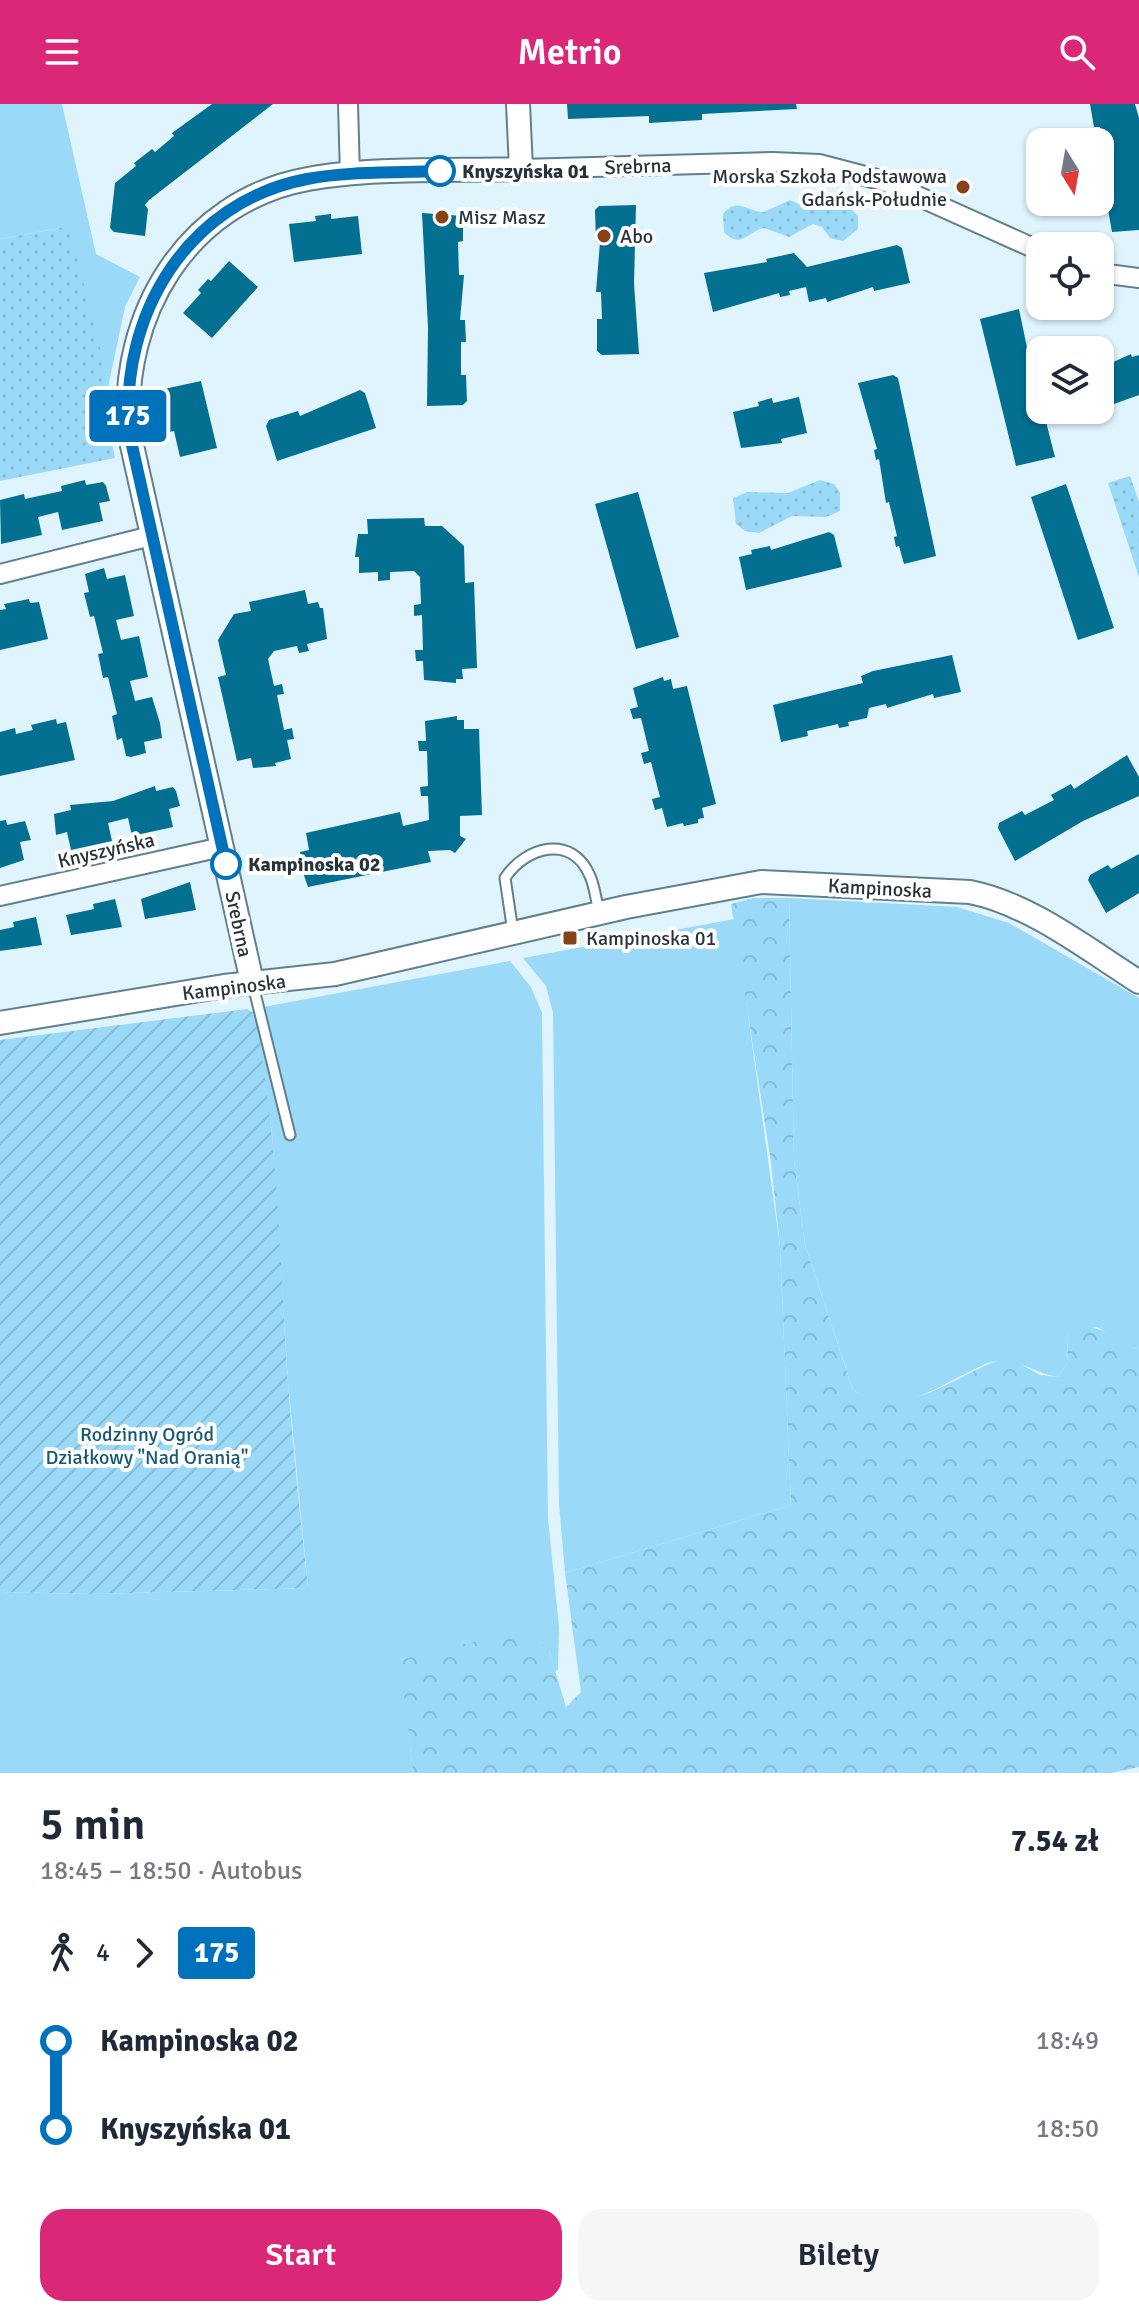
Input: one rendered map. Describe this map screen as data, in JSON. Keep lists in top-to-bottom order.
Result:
{
  "streets": {
    "street": ["Srebrna", "Knyszyńska", "Kampinoska"]
  },
  "crossings": [
    ["Srebrna", "Knyszyńska"],
    ["Srebrna", "Kampinoska"]
  ],
  "parks": ["Rodzinny Ogród Działkowy \"Nad Oranią\""],
  "places": {
    "other": [
      "Knyszyńska 01",
      "Morska Szkoła Podstawowa Gdańsk-Południe",
      "Misz Masz",
      "Abo",
      "Kampinoska 02"
    ],
    "transit": ["Kampinoska 01"]
  },
  "lines": ["bus line 175"],
  "north": "bottom",
  "page": {
    "header": "Metrio",
    "on_map": "175",
    "heading": ["5 min", "18:45 – 18:50 · Autobus", "7.54 zł"],
    "legs": ["4", "175"],
    "list": [
      {
        "name": "Kampinoska 02",
        "value": "18:49"
      },
      {
        "name": "Knyszyńska 01",
        "value": "18:50"
      }
    ],
    "buttons": ["Start", "Bilety"]
  }
}
